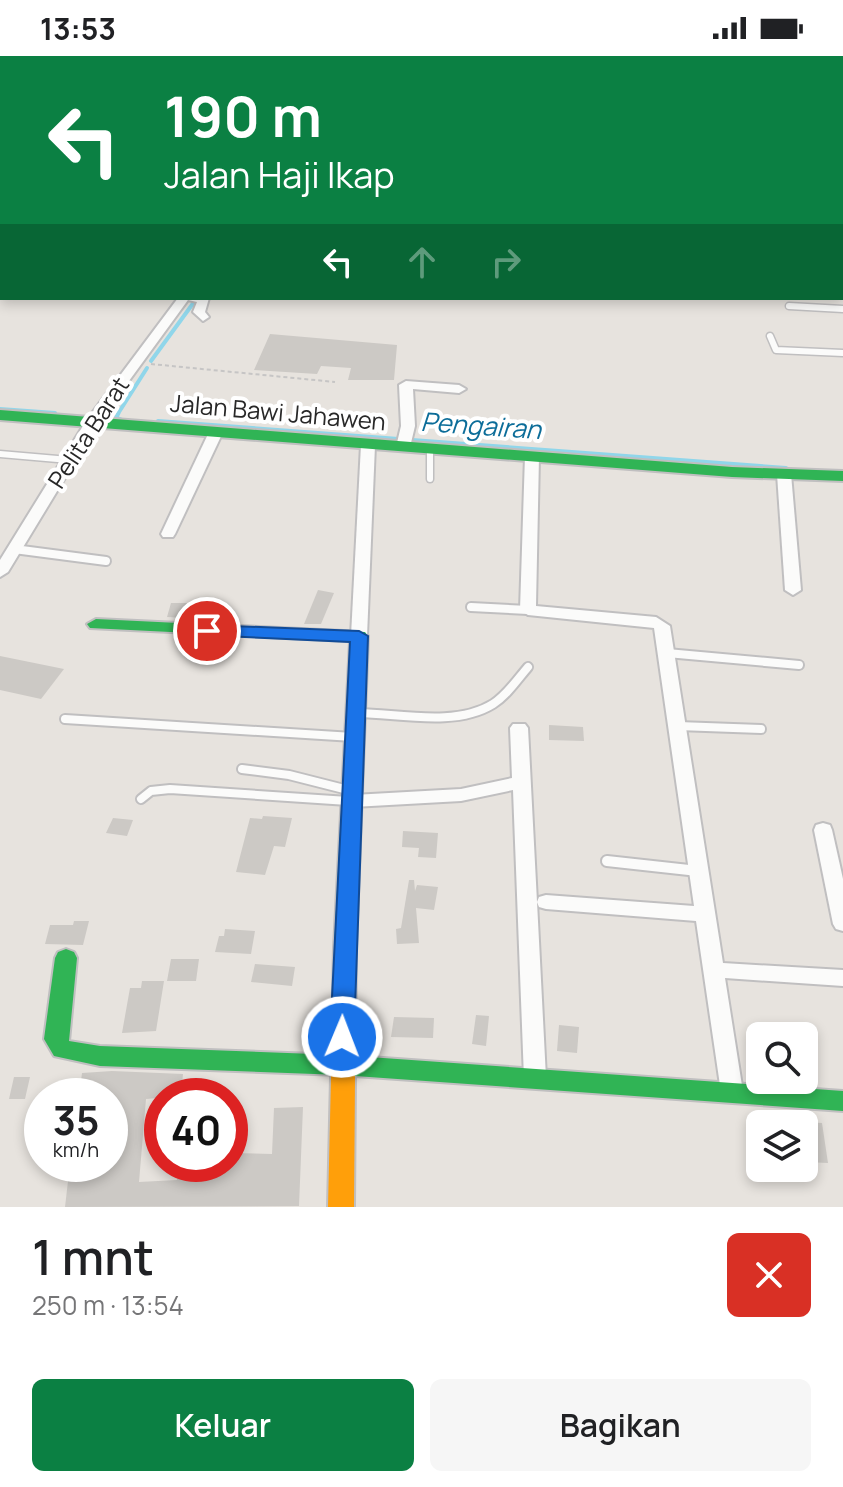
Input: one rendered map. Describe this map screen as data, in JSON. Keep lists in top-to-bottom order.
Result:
{
  "streets": {
    "street": ["Jalan Bawi Jahawen", "Pelita Barat"]
  },
  "crossings": [
    ["Jalan Bawi Jahawen", "Pelita Barat"]
  ],
  "water": ["Pengairan"],
  "page": {
    "status": "13:53",
    "turn": ["190 m", "Jalan Haji Ikap"],
    "speed": "35 km/h",
    "limit": "40",
    "heading": ["1 mnt", "250 m · 13:54"],
    "buttons": ["Keluar", "Bagikan"]
  }
}
